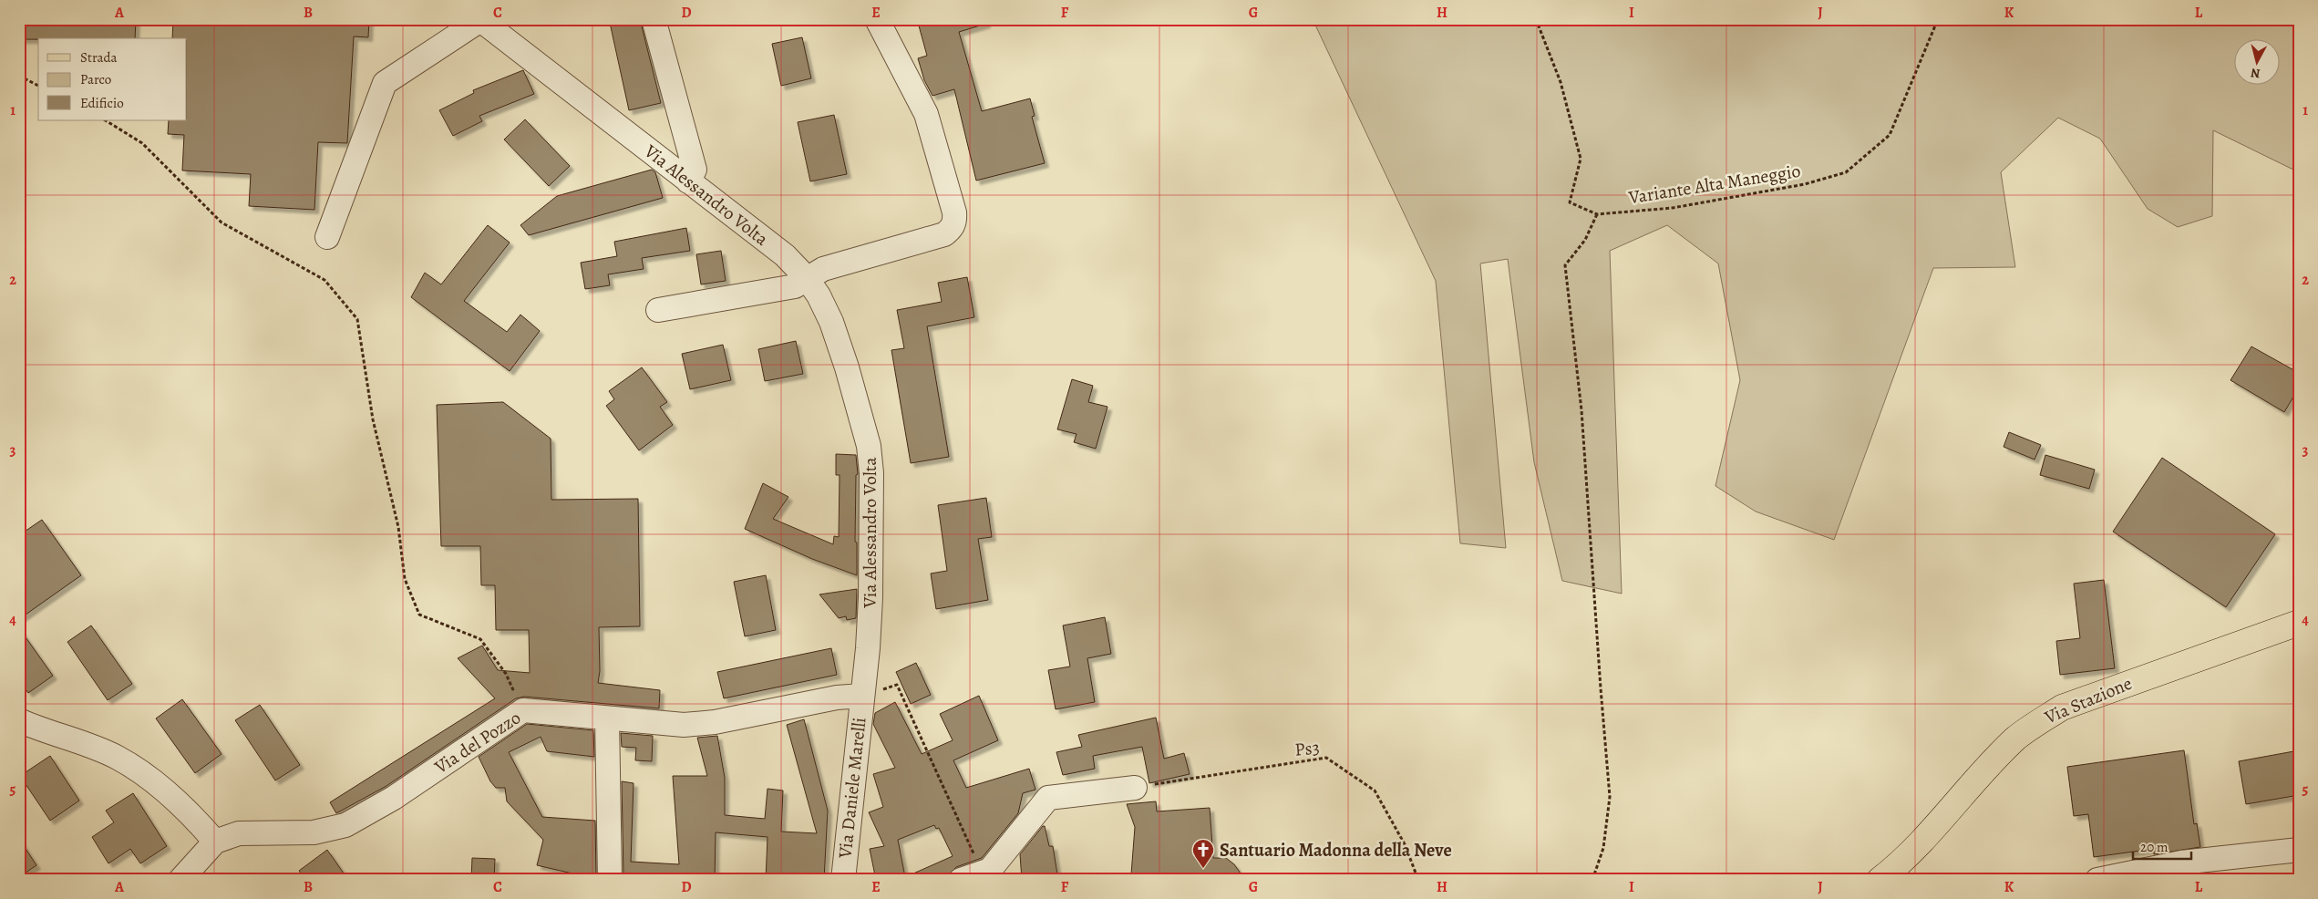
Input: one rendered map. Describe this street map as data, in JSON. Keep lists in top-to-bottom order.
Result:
{
  "streets": {
    "main road": ["Via Stazione"],
    "street": ["Via Alessandro Volta", "Via del Pozzo", "Via Daniele Marelli"],
    "path": ["Variante Alta Maneggio", "Ps3"]
  },
  "crossings": [
    ["Via Alessandro Volta", "Via del Pozzo"],
    ["Via Alessandro Volta", "Via Daniele Marelli"],
    ["Via del Pozzo", "Via Daniele Marelli"]
  ],
  "places": {
    "church": ["Santuario Madonna della Neve"]
  },
  "legend": ["Strada", "Parco", "Edificio"],
  "scale_bar": "20 m",
  "north": "bottom",
  "grid": {
    "columns": [
      "A",
      "B",
      "C",
      "D",
      "E",
      "F",
      "G",
      "H",
      "I",
      "J",
      "K",
      "L"
    ],
    "rows": [
      "1",
      "2",
      "3",
      "4",
      "5"
    ]
  }
}
